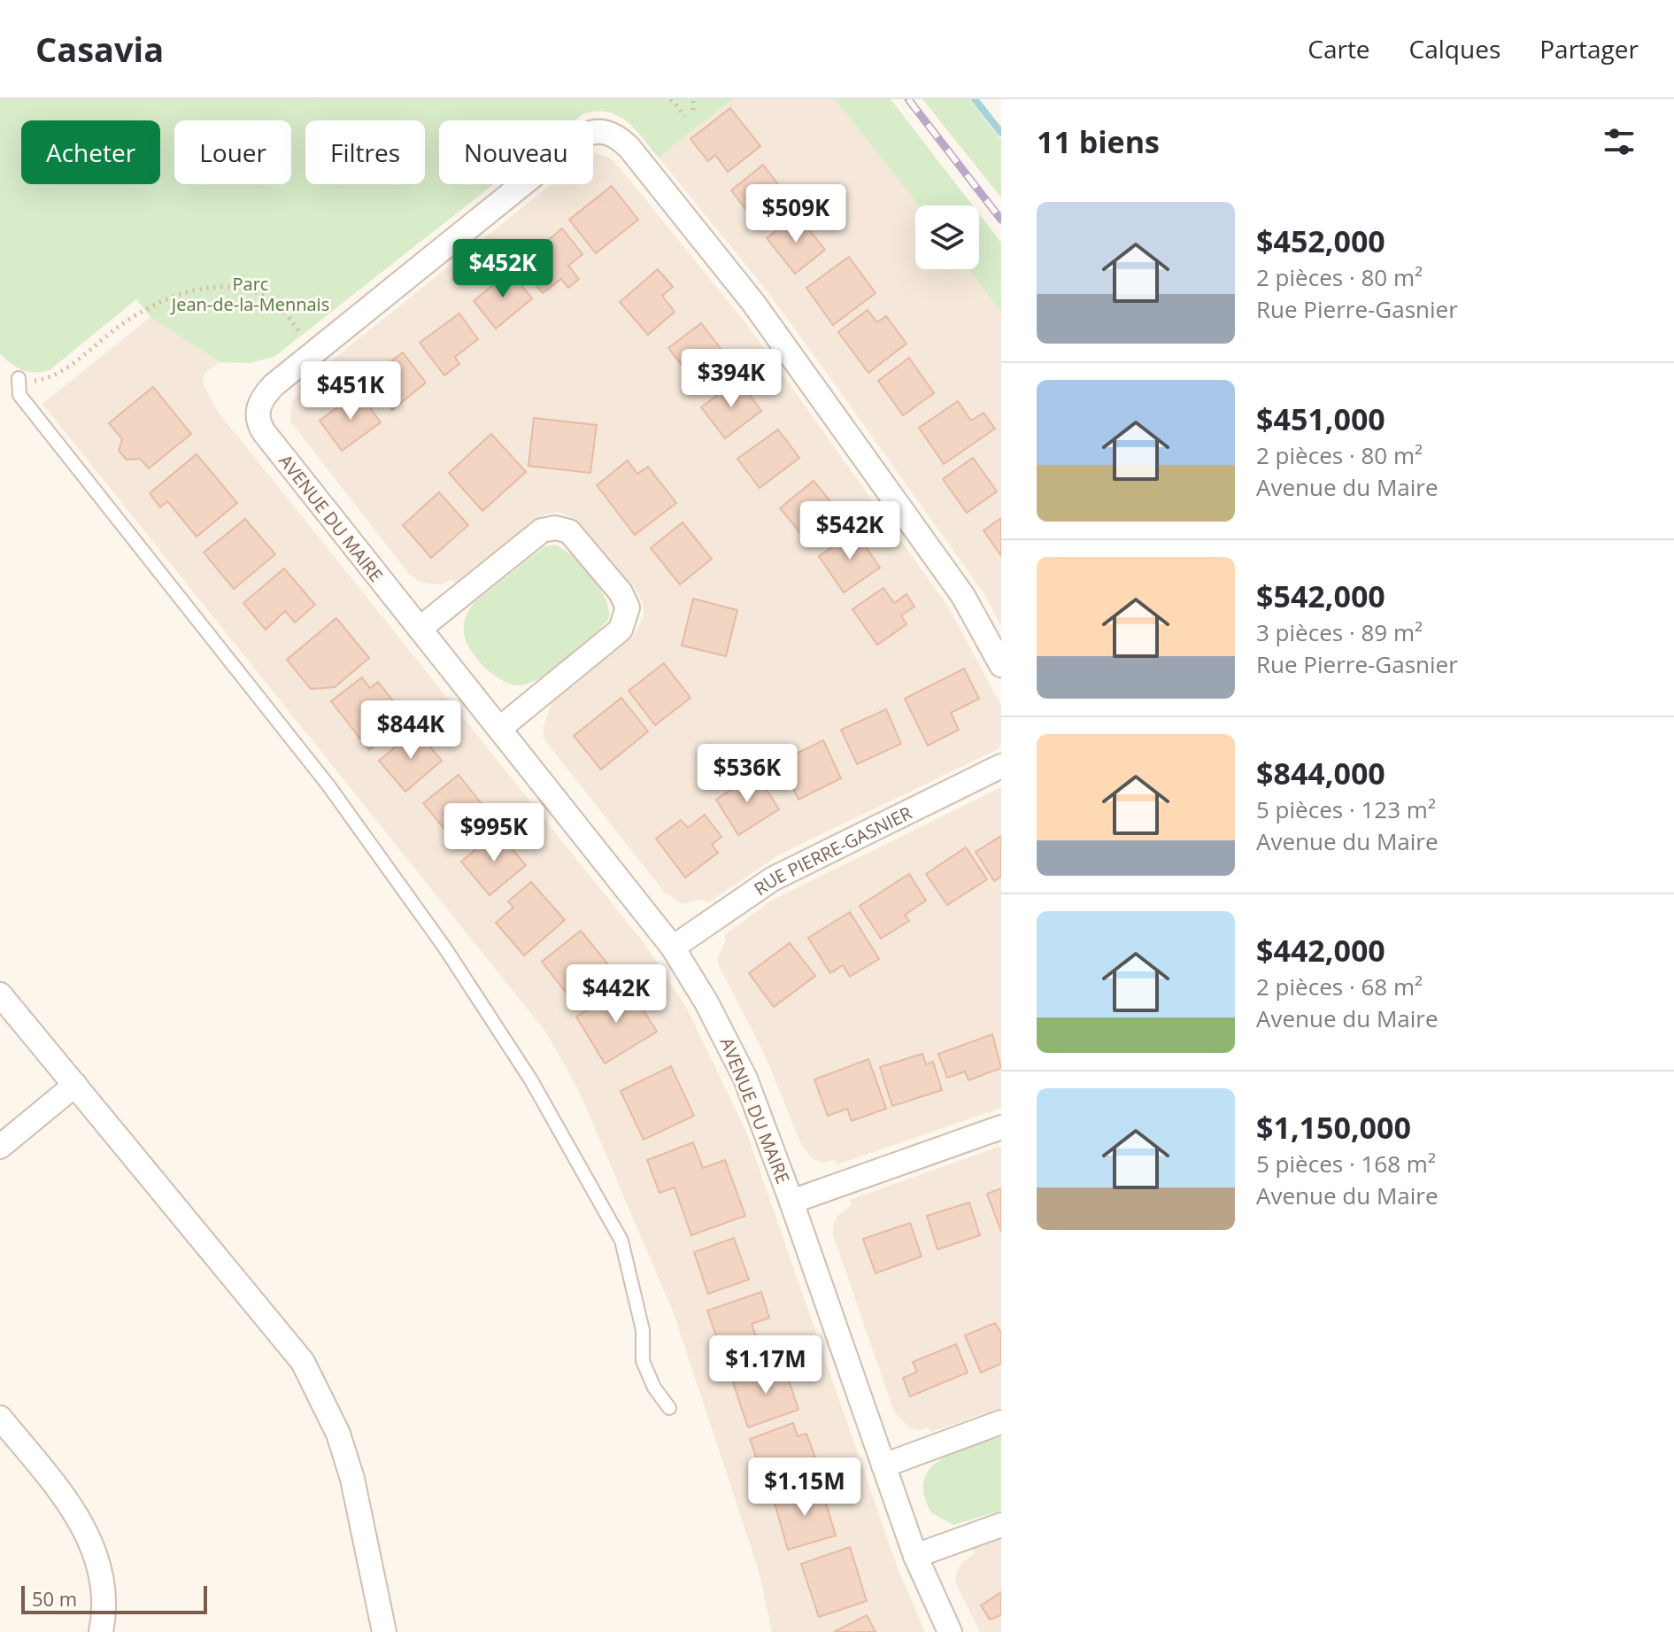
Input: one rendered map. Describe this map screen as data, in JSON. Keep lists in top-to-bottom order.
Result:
{
  "streets": {
    "street": ["AVENUE DU MAIRE", "RUE PIERRE-GASNIER"]
  },
  "crossings": [
    ["AVENUE DU MAIRE", "RUE PIERRE-GASNIER"]
  ],
  "parks": ["Parc Jean-de-la-Mennais"],
  "scale_bar": "50 m",
  "page": {
    "header": "Casavia",
    "nav": ["Carte", "Calques", "Partager"],
    "heading": "11 biens",
    "chip": [
      "Acheter",
      "Louer",
      "Filtres",
      "Nouveau"
    ],
    "price": [
      "$509K",
      "$452K",
      "$394K",
      "$451K",
      "$542K",
      "$844K",
      "$536K",
      "$995K",
      "$442K",
      "$1.17M",
      "$1.15M"
    ],
    "list": [
      {
        "name": "$452,000",
        "note": "2 pièces · 80 m² · Rue Pierre-Gasnier"
      },
      {
        "name": "$451,000",
        "note": "2 pièces · 80 m² · Avenue du Maire"
      },
      {
        "name": "$542,000",
        "note": "3 pièces · 89 m² · Rue Pierre-Gasnier"
      },
      {
        "name": "$844,000",
        "note": "5 pièces · 123 m² · Avenue du Maire"
      },
      {
        "name": "$442,000",
        "note": "2 pièces · 68 m² · Avenue du Maire"
      },
      {
        "name": "$1,150,000",
        "note": "5 pièces · 168 m² · Avenue du Maire"
      }
    ],
    "scale": "50 m"
  }
}
